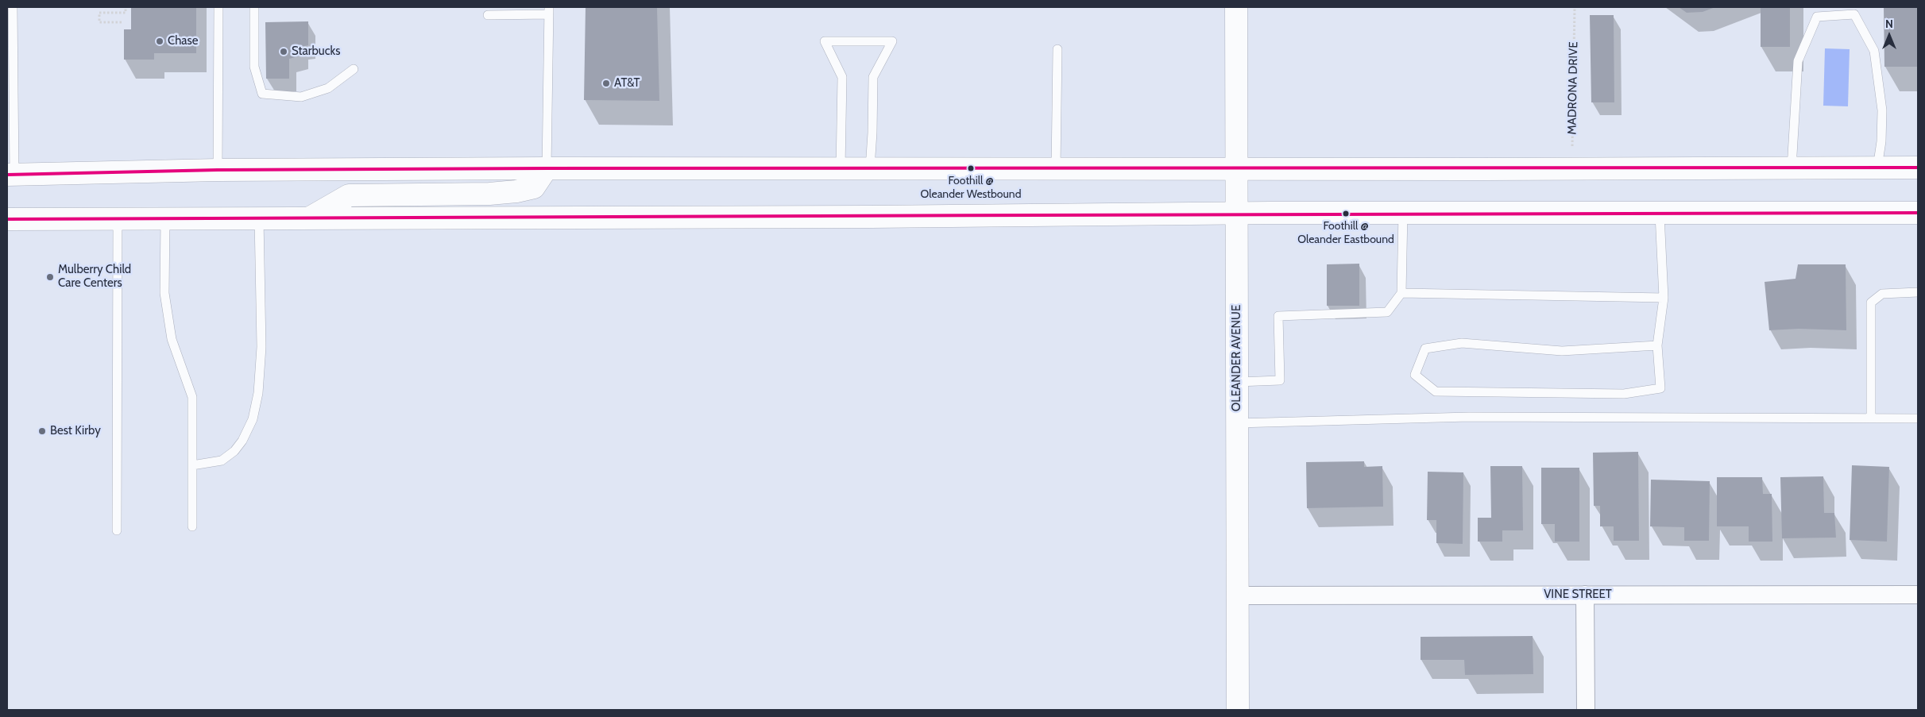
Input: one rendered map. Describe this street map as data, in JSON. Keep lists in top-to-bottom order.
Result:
{
  "streets": {
    "main road": ["OLEANDER AVENUE"],
    "street": ["VINE STREET"],
    "path": ["MADRONA DRIVE"]
  },
  "crossings": [
    ["OLEANDER AVENUE", "VINE STREET"]
  ],
  "places": [
    "Chase",
    "Starbucks",
    "AT&T",
    "Foothill @ Oleander Westbound",
    "Foothill @ Oleander Eastbound",
    "Mulberry Child Care Centers",
    "Best Kirby"
  ],
  "north": "top"
}
